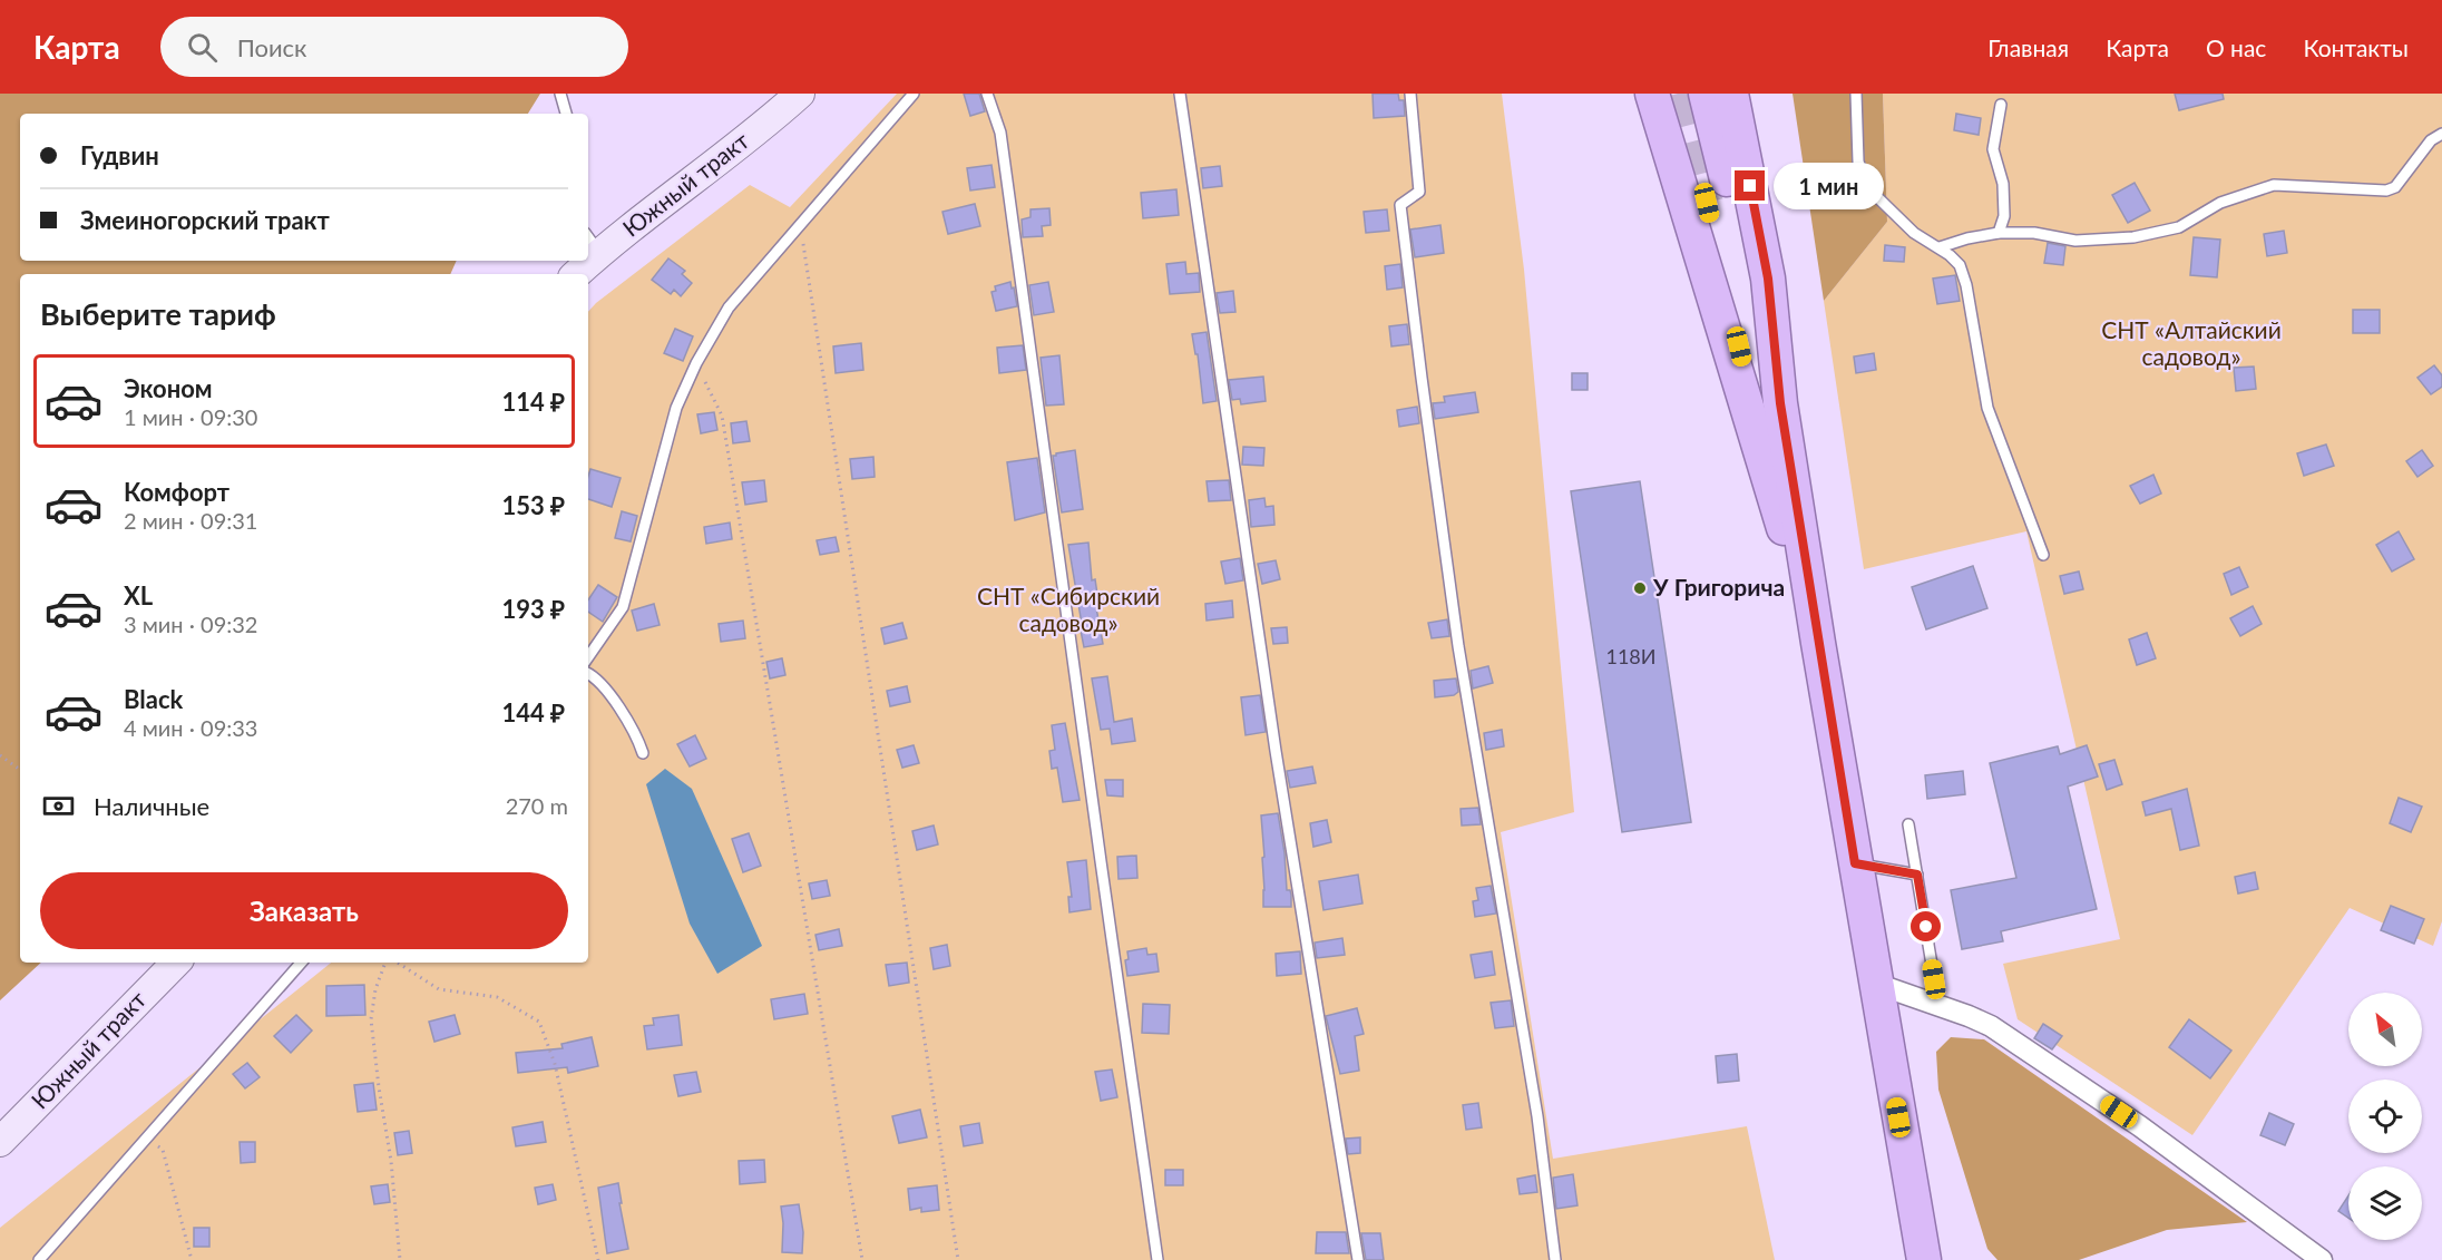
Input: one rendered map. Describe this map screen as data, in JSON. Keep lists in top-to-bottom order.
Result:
{
  "streets": {
    "main road": ["Южный тракт"]
  },
  "parks": ["СНТ «Алтайский садовод»", "СНТ «Сибирский садовод»"],
  "places": ["У Григорича"],
  "house_numbers": ["118И"],
  "north": "top left",
  "page": {
    "header": "Карта",
    "search": "Поиск",
    "nav": [
      "Главная",
      "Карта",
      "О нас",
      "Контакты"
    ],
    "banner": ["Гудвин", "Змеиногорский тракт"],
    "bubble": "1 мин",
    "heading": "Выберите тариф",
    "list": [
      {
        "name": "Эконом",
        "note": "1 мин · 09:30",
        "value": "114 ₽"
      },
      {
        "name": "Комфорт",
        "note": "2 мин · 09:31",
        "value": "153 ₽"
      },
      {
        "name": "XL",
        "note": "3 мин · 09:32",
        "value": "193 ₽"
      },
      {
        "name": "Black",
        "note": "4 мин · 09:33",
        "value": "144 ₽"
      }
    ],
    "pay": ["Наличные", "270 m"],
    "buttons": "Заказать"
  }
}
